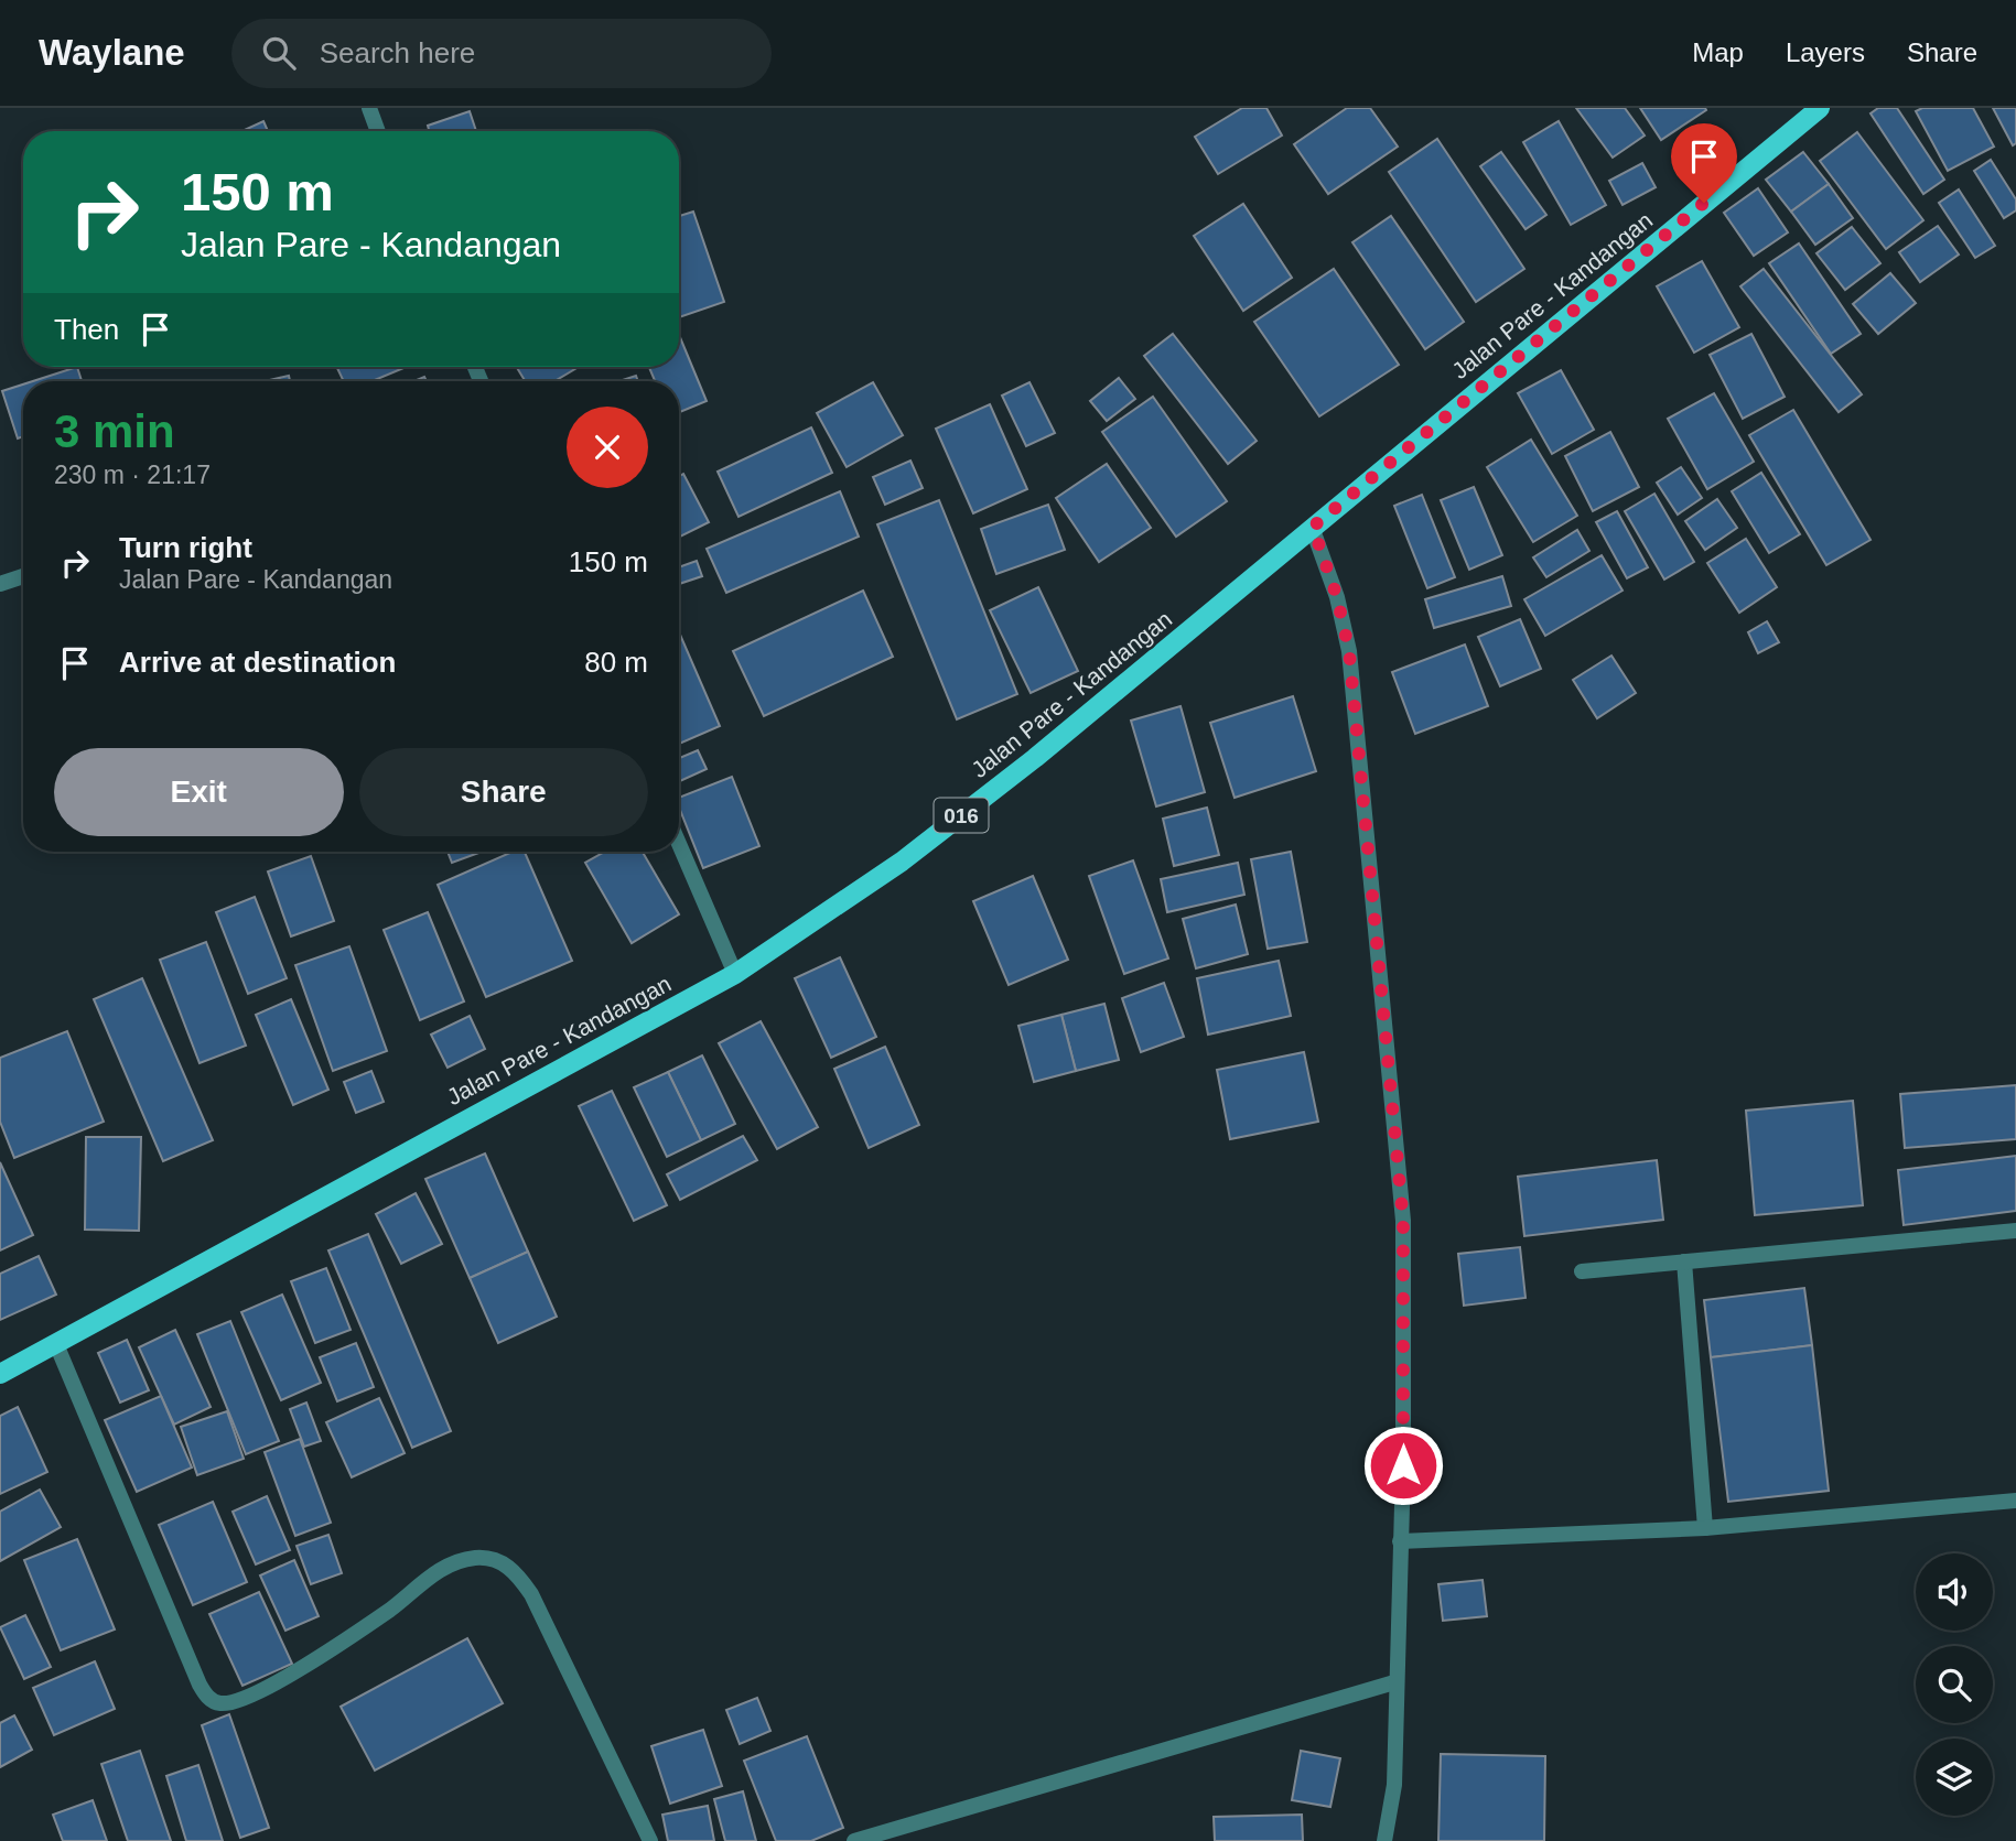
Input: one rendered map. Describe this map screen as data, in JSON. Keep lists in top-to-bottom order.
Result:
{
  "streets": {
    "main road": ["Jalan Pare - Kandangan", "016"]
  },
  "page": {
    "header": "Waylane",
    "search": "Search here",
    "nav": ["Map", "Layers", "Share"],
    "turn": ["150 m", "Jalan Pare - Kandangan"],
    "then": "Then",
    "heading": ["3 min", "230 m · 21:17"],
    "list": [
      {
        "name": "Turn right",
        "note": "Jalan Pare - Kandangan",
        "value": "150 m"
      },
      {
        "name": "Arrive at destination",
        "value": "80 m"
      }
    ],
    "buttons": ["Exit", "Share"]
  }
}
